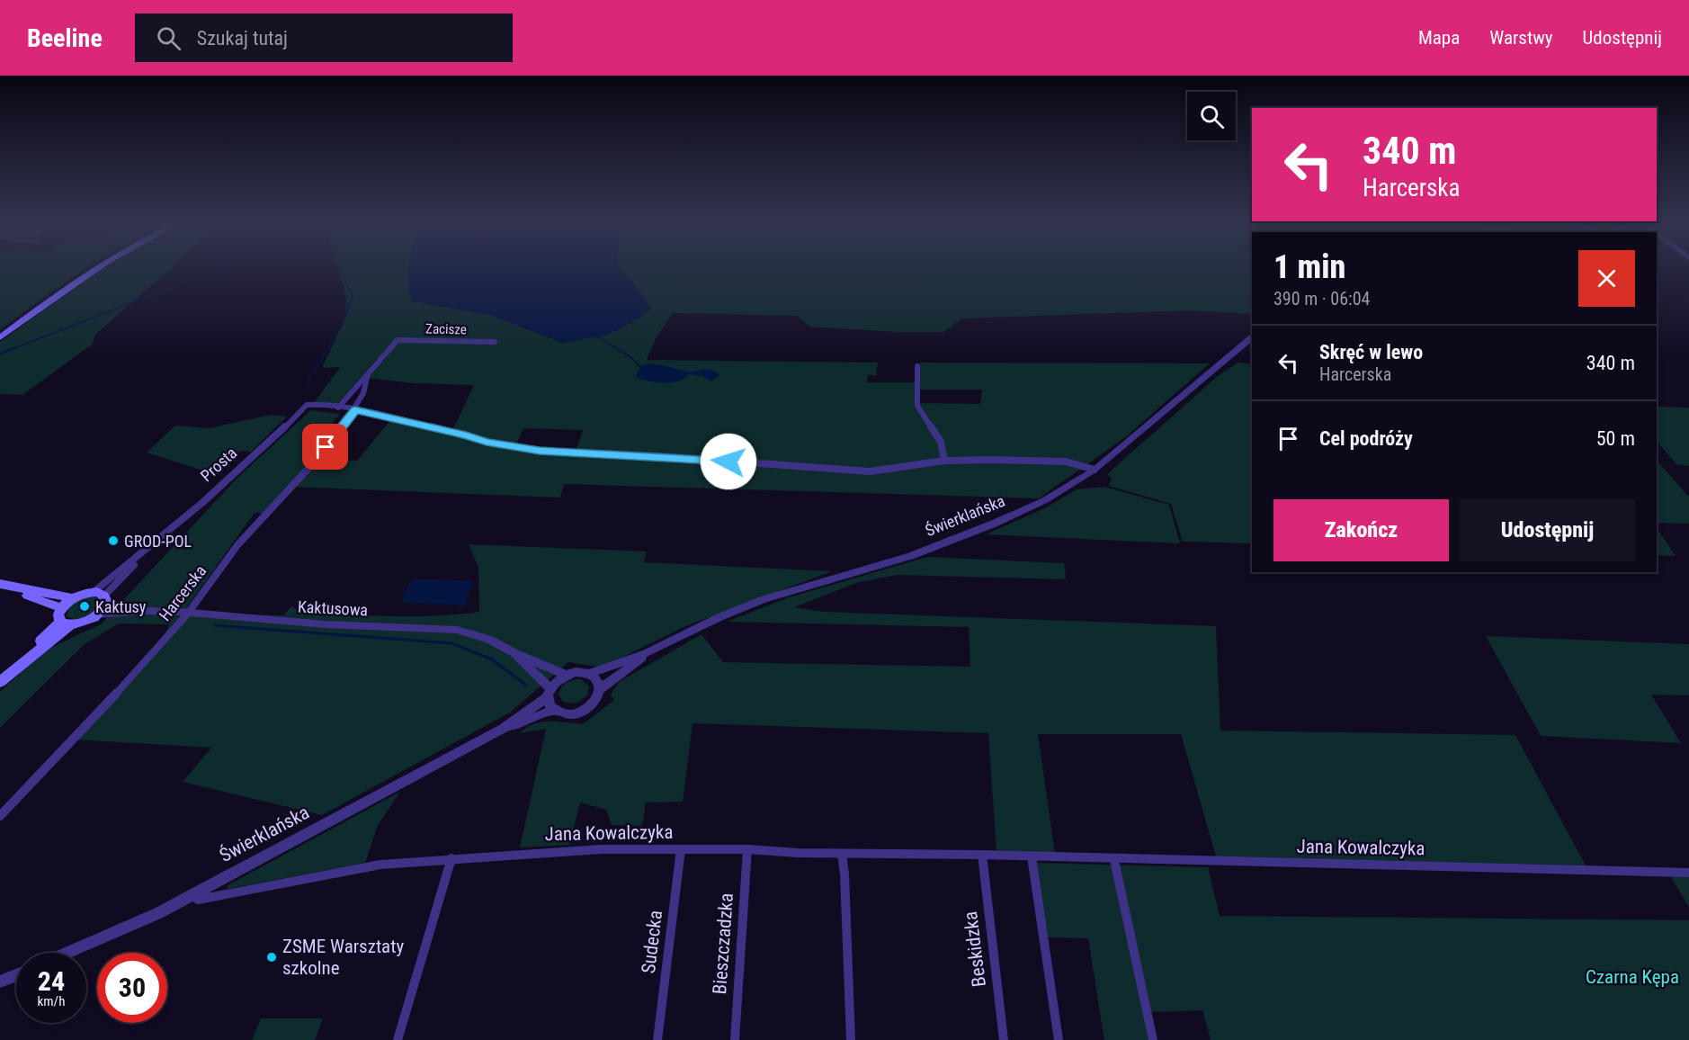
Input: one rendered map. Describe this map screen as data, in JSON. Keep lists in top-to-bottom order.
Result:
{
  "streets": {
    "street": [
      "Zacisze",
      "Prosta",
      "Świerklańska",
      "Harcerska",
      "Kaktusowa",
      "Jana Kowalczyka",
      "Sudecka",
      "Bieszczadzka",
      "Beskidzka"
    ]
  },
  "crossings": [
    ["Zacisze", "Harcerska"],
    ["Prosta", "Harcerska"],
    ["Prosta", "Kaktusowa"],
    ["Świerklańska", "Kaktusowa"],
    ["Świerklańska", "Jana Kowalczyka"],
    ["Harcerska", "Kaktusowa"],
    ["Jana Kowalczyka", "Sudecka"],
    ["Jana Kowalczyka", "Bieszczadzka"],
    ["Jana Kowalczyka", "Beskidzka"]
  ],
  "parks": ["Czarna Kępa"],
  "places": ["GROD-POL", "Kaktusy", "ZSME Warsztaty szkolne"],
  "page": {
    "header": "Beeline",
    "search": "Szukaj tutaj",
    "nav": ["Mapa", "Warstwy", "Udostępnij"],
    "turn": ["340 m", "Harcerska"],
    "heading": ["1 min", "390 m · 06:04"],
    "list": [
      {
        "name": "Skręć w lewo",
        "note": "Harcerska",
        "value": "340 m"
      },
      {
        "name": "Cel podróży",
        "value": "50 m"
      }
    ],
    "buttons": ["Zakończ", "Udostępnij"],
    "speed": "24 km/h",
    "limit": "30"
  }
}
